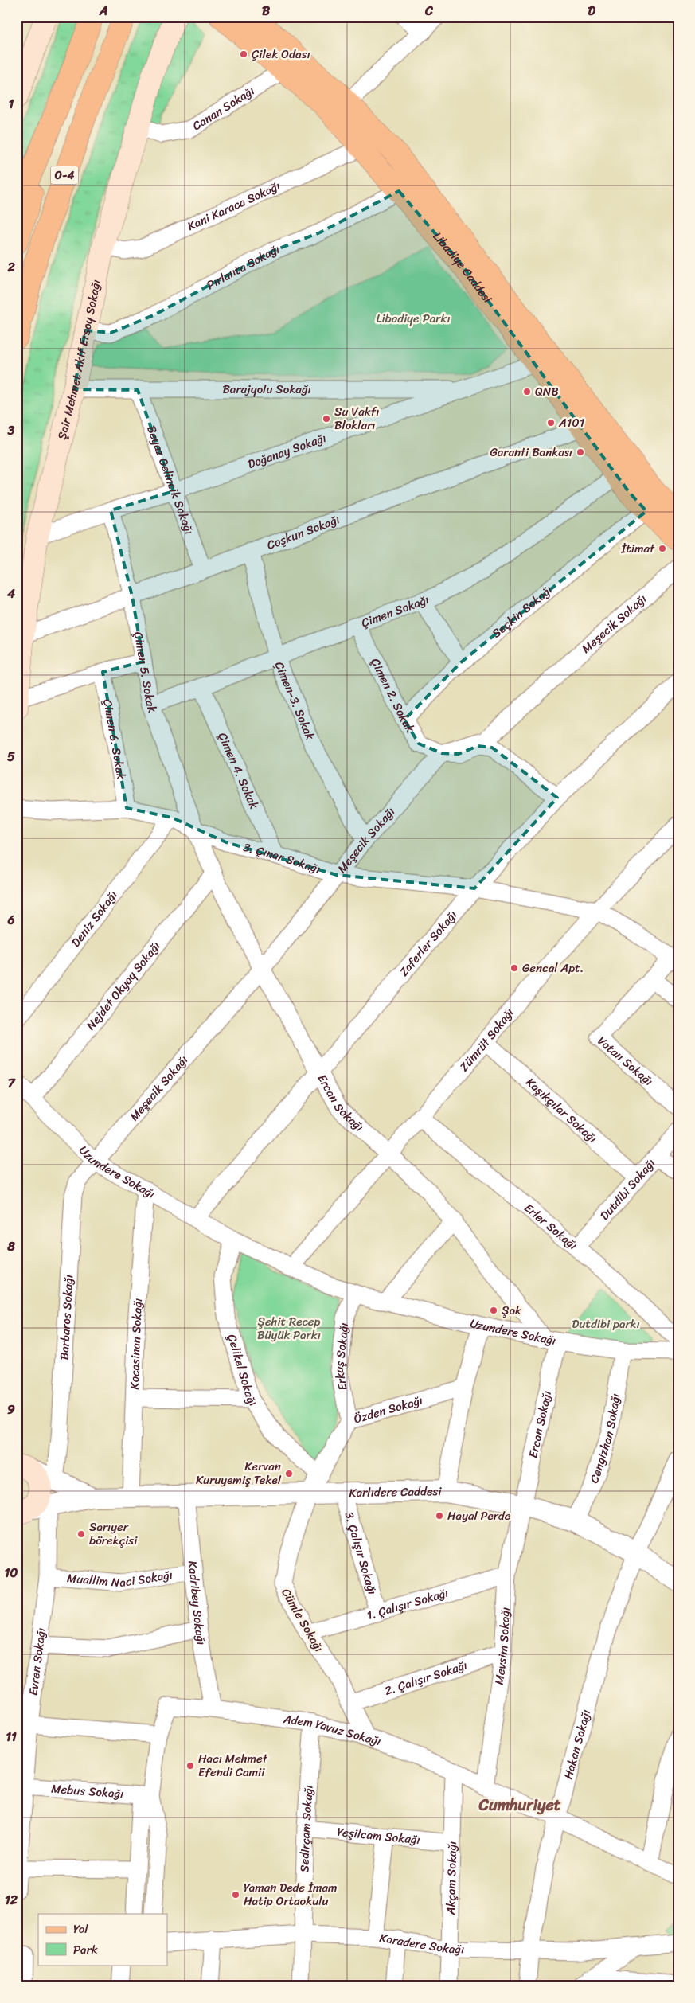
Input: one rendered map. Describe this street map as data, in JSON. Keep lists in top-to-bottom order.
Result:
{
  "streets": {
    "main road": ["O-4", "Libadiye Caddesi", "Şair Mehmet Akif Ersoy Sokağı"],
    "street": [
      "Canan Sokağı",
      "Kani Karaca Sokağı",
      "Pırlanta Sokağı",
      "Barajyolu Sokağı",
      "Doğanay Sokağı",
      "Beyaz Gelincik Sokağı",
      "Coşkun Sokağı",
      "Çimen Sokağı",
      "Seçkin Sokağı",
      "Meşecik Sokağı",
      "Çimen 5. Sokak",
      "Çimen 2. Sokak",
      "Çimen-3. Sokak",
      "Çimen 6. Sokak",
      "Çimen 4. Sokak",
      "3. Çınar Sokağı",
      "Deniz Sokağı",
      "Zaferler Sokağı",
      "Nejdet Okyay Sokağı",
      "Zümrüt Sokağı",
      "Vatan Sokağı",
      "Ercan Sokağı",
      "Kaşıkçılar Sokağı",
      "Uzundere Sokağı",
      "Dutdibi Sokağı",
      "Erler Sokağı",
      "Barbaros Sokağı",
      "Kocasinan Sokağı",
      "Erkuş Sokağı",
      "Çelikel Sokağı",
      "Özden Sokağı",
      "Cengizhan Sokağı",
      "Karlıdere Caddesi",
      "3. Çalışır Sokağı",
      "Muallim Naci Sokağı",
      "Kadribey Sokağı",
      "1. Çalışır Sokağı",
      "Cümle Sokağı",
      "Mevsim Sokağı",
      "Evren Sokağı",
      "2. Çalışır Sokağı",
      "Adem Yavuz Sokağı",
      "Hakan Sokağı",
      "Mebus Sokağı",
      "Sedirçam Sokağı",
      "Yeşilcam Sokağı",
      "Akçam Sokağı",
      "Karadere Sokağı"
    ]
  },
  "crossings": [
    ["Canan Sokağı", "Libadiye Caddesi"],
    ["Canan Sokağı", "Şair Mehmet Akif Ersoy Sokağı"],
    ["Kani Karaca Sokağı", "Libadiye Caddesi"],
    ["Kani Karaca Sokağı", "Şair Mehmet Akif Ersoy Sokağı"],
    ["Pırlanta Sokağı", "Libadiye Caddesi"],
    ["Pırlanta Sokağı", "Şair Mehmet Akif Ersoy Sokağı"],
    ["Libadiye Caddesi", "Doğanay Sokağı"],
    ["Libadiye Caddesi", "Coşkun Sokağı"],
    ["Libadiye Caddesi", "Çimen Sokağı"],
    ["Libadiye Caddesi", "Seçkin Sokağı"],
    ["Şair Mehmet Akif Ersoy Sokağı", "Barajyolu Sokağı"],
    ["Şair Mehmet Akif Ersoy Sokağı", "Doğanay Sokağı"],
    ["Şair Mehmet Akif Ersoy Sokağı", "Coşkun Sokağı"],
    ["Barajyolu Sokağı", "Doğanay Sokağı"],
    ["Barajyolu Sokağı", "Beyaz Gelincik Sokağı"],
    ["Doğanay Sokağı", "Beyaz Gelincik Sokağı"],
    ["Doğanay Sokağı", "Çimen 5. Sokak"],
    ["Beyaz Gelincik Sokağı", "Coşkun Sokağı"],
    ["Coşkun Sokağı", "Çimen 5. Sokak"],
    ["Coşkun Sokağı", "Çimen-3. Sokak"],
    ["Çimen Sokağı", "Çimen 5. Sokak"],
    ["Çimen Sokağı", "Çimen 2. Sokak"],
    ["Çimen Sokağı", "Çimen-3. Sokak"],
    ["Çimen Sokağı", "Çimen 4. Sokak"],
    ["Seçkin Sokağı", "Çimen 2. Sokak"],
    ["Meşecik Sokağı", "Çimen 2. Sokak"],
    ["Meşecik Sokağı", "Çimen-3. Sokak"],
    ["Meşecik Sokağı", "3. Çınar Sokağı"],
    ["Meşecik Sokağı", "Ercan Sokağı"],
    ["Meşecik Sokağı", "Uzundere Sokağı"],
    ["Meşecik Sokağı", "Barbaros Sokağı"],
    ["Çimen 5. Sokak", "3. Çınar Sokağı"],
    ["Çimen 5. Sokak", "Ercan Sokağı"],
    ["Çimen 6. Sokak", "3. Çınar Sokağı"],
    ["Çimen 4. Sokak", "3. Çınar Sokağı"],
    ["3. Çınar Sokağı", "Deniz Sokağı"],
    ["3. Çınar Sokağı", "Zaferler Sokağı"],
    ["3. Çınar Sokağı", "Zümrüt Sokağı"],
    ["3. Çınar Sokağı", "Vatan Sokağı"],
    ["3. Çınar Sokağı", "Ercan Sokağı"],
    ["Zaferler Sokağı", "Ercan Sokağı"],
    ["Zaferler Sokağı", "Uzundere Sokağı"],
    ["Nejdet Okyay Sokağı", "Ercan Sokağı"],
    ["Nejdet Okyay Sokağı", "Uzundere Sokağı"],
    ["Zümrüt Sokağı", "Ercan Sokağı"],
    ["Zümrüt Sokağı", "Kaşıkçılar Sokağı"],
    ["Zümrüt Sokağı", "Uzundere Sokağı"],
    ["Zümrüt Sokağı", "Erler Sokağı"],
    ["Ercan Sokağı", "Uzundere Sokağı"],
    ["Ercan Sokağı", "Karlıdere Caddesi"],
    ["Ercan Sokağı", "Mevsim Sokağı"],
    ["Kaşıkçılar Sokağı", "Dutdibi Sokağı"],
    ["Uzundere Sokağı", "Erler Sokağı"],
    ["Uzundere Sokağı", "Barbaros Sokağı"],
    ["Uzundere Sokağı", "Kocasinan Sokağı"],
    ["Uzundere Sokağı", "Erkuş Sokağı"],
    ["Uzundere Sokağı", "Çelikel Sokağı"],
    ["Uzundere Sokağı", "Cengizhan Sokağı"],
    ["Dutdibi Sokağı", "Erler Sokağı"],
    ["Barbaros Sokağı", "Karlıdere Caddesi"],
    ["Kocasinan Sokağı", "Karlıdere Caddesi"],
    ["Erkuş Sokağı", "Özden Sokağı"],
    ["Çelikel Sokağı", "Özden Sokağı"],
    ["Çelikel Sokağı", "Cümle Sokağı"],
    ["Özden Sokağı", "Cümle Sokağı"],
    ["Cengizhan Sokağı", "Karlıdere Caddesi"],
    ["Karlıdere Caddesi", "3. Çalışır Sokağı"],
    ["Karlıdere Caddesi", "Kadribey Sokağı"],
    ["Karlıdere Caddesi", "Cümle Sokağı"],
    ["Karlıdere Caddesi", "Mevsim Sokağı"],
    ["Karlıdere Caddesi", "Evren Sokağı"],
    ["Karlıdere Caddesi", "Hakan Sokağı"],
    ["3. Çalışır Sokağı", "1. Çalışır Sokağı"],
    ["Muallim Naci Sokağı", "Kadribey Sokağı"],
    ["Muallim Naci Sokağı", "Evren Sokağı"],
    ["Kadribey Sokağı", "Adem Yavuz Sokağı"],
    ["1. Çalışır Sokağı", "Cümle Sokağı"],
    ["1. Çalışır Sokağı", "Mevsim Sokağı"],
    ["Cümle Sokağı", "2. Çalışır Sokağı"],
    ["Cümle Sokağı", "Adem Yavuz Sokağı"],
    ["Mevsim Sokağı", "2. Çalışır Sokağı"],
    ["Mevsim Sokağı", "Adem Yavuz Sokağı"],
    ["Evren Sokağı", "Mebus Sokağı"],
    ["Adem Yavuz Sokağı", "Hakan Sokağı"],
    ["Adem Yavuz Sokağı", "Mebus Sokağı"],
    ["Adem Yavuz Sokağı", "Sedirçam Sokağı"],
    ["Adem Yavuz Sokağı", "Akçam Sokağı"],
    ["Hakan Sokağı", "Karadere Sokağı"],
    ["Sedirçam Sokağı", "Yeşilcam Sokağı"],
    ["Sedirçam Sokağı", "Karadere Sokağı"],
    ["Yeşilcam Sokağı", "Akçam Sokağı"],
    ["Akçam Sokağı", "Karadere Sokağı"]
  ],
  "districts": ["Cumhuriyet"],
  "parks": ["Libadiye Parkı", "Şehit Recep Büyük Parkı", "Dutdibi parkı"],
  "places": [
    "Çilek Odası",
    "QNB",
    "Su Vakfı Blokları",
    "A101",
    "Garanti Bankası",
    "İtimat",
    "Gencal Apt.",
    "Şok",
    "Kervan Kuruyemiş Tekel",
    "Hayal Perde",
    "Sarıyer börekçisi",
    "Hacı Mehmet Efendi Camii",
    "Yaman Dede İmam Hatip Ortaokulu"
  ],
  "legend": ["Yol", "Park"],
  "grid": {
    "columns": [
      "A",
      "B",
      "C",
      "D"
    ],
    "rows": [
      "1",
      "2",
      "3",
      "4",
      "5",
      "6",
      "7",
      "8",
      "9",
      "10",
      "11",
      "12"
    ]
  }
}
